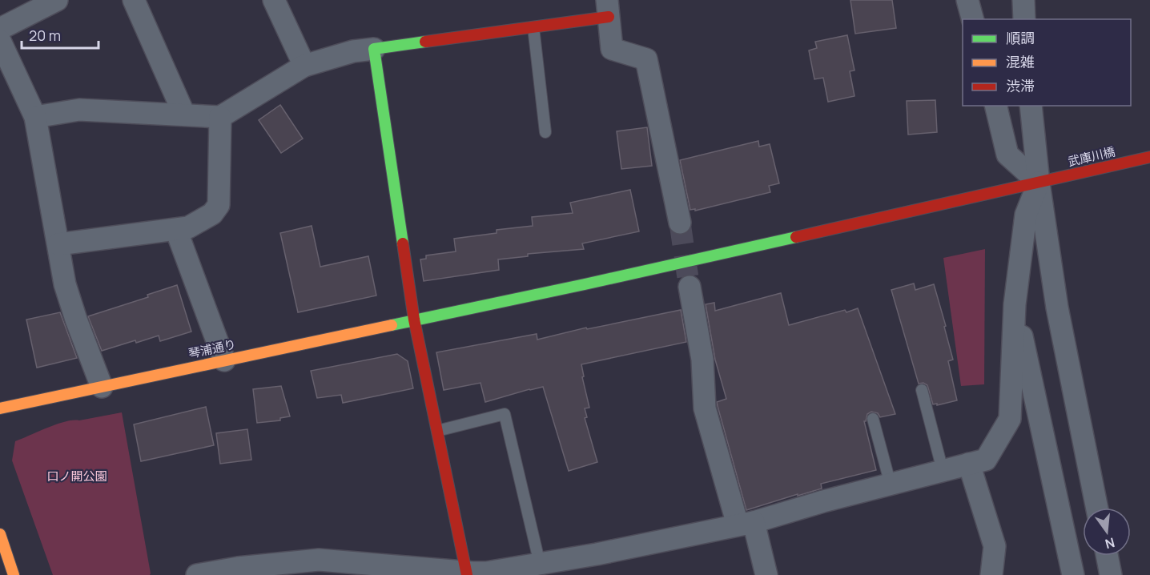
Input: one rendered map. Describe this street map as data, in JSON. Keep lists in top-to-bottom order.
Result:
{
  "streets": {
    "street": ["武庫川橋", "琴浦通り"]
  },
  "crossings": [
    ["武庫川橋", "琴浦通り"]
  ],
  "parks": ["口ノ開公園"],
  "legend": ["順調", "混雑", "渋滞"],
  "scale_bar": "20 m",
  "north": "bottom"
}
